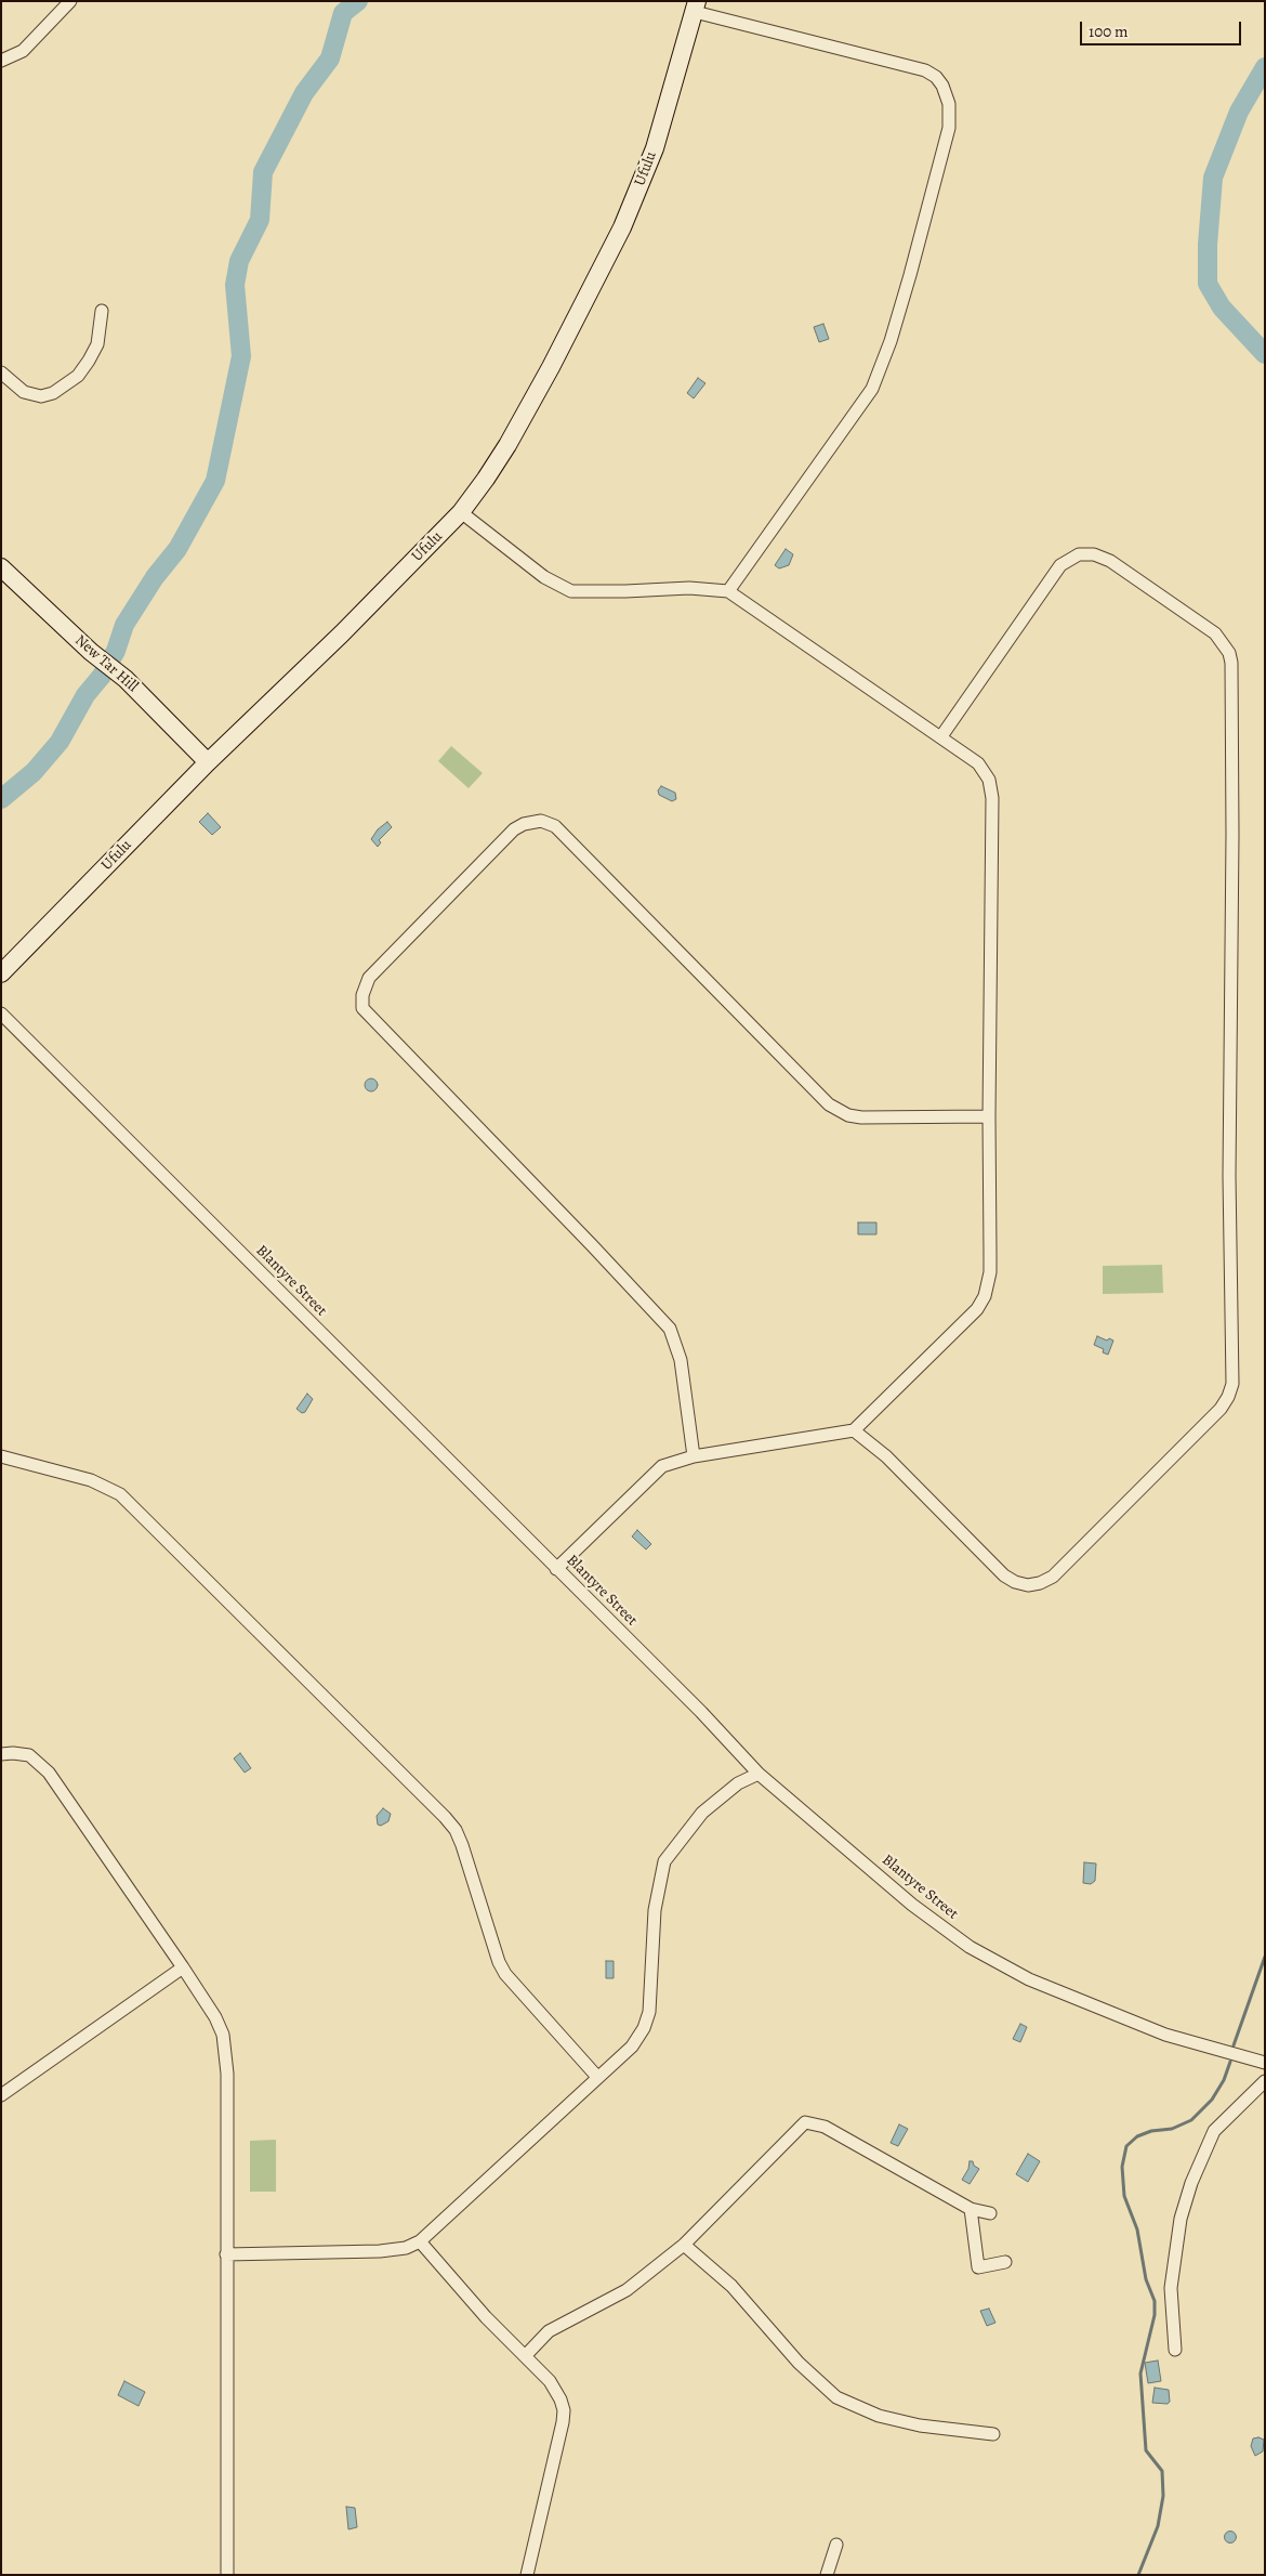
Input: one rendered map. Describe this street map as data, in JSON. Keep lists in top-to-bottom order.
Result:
{
  "streets": {
    "street": ["Ufulu", "New Tar Hill", "Blantyre Street"]
  },
  "crossings": [
    ["Ufulu", "New Tar Hill"]
  ],
  "scale_bar": "100 m"
}
